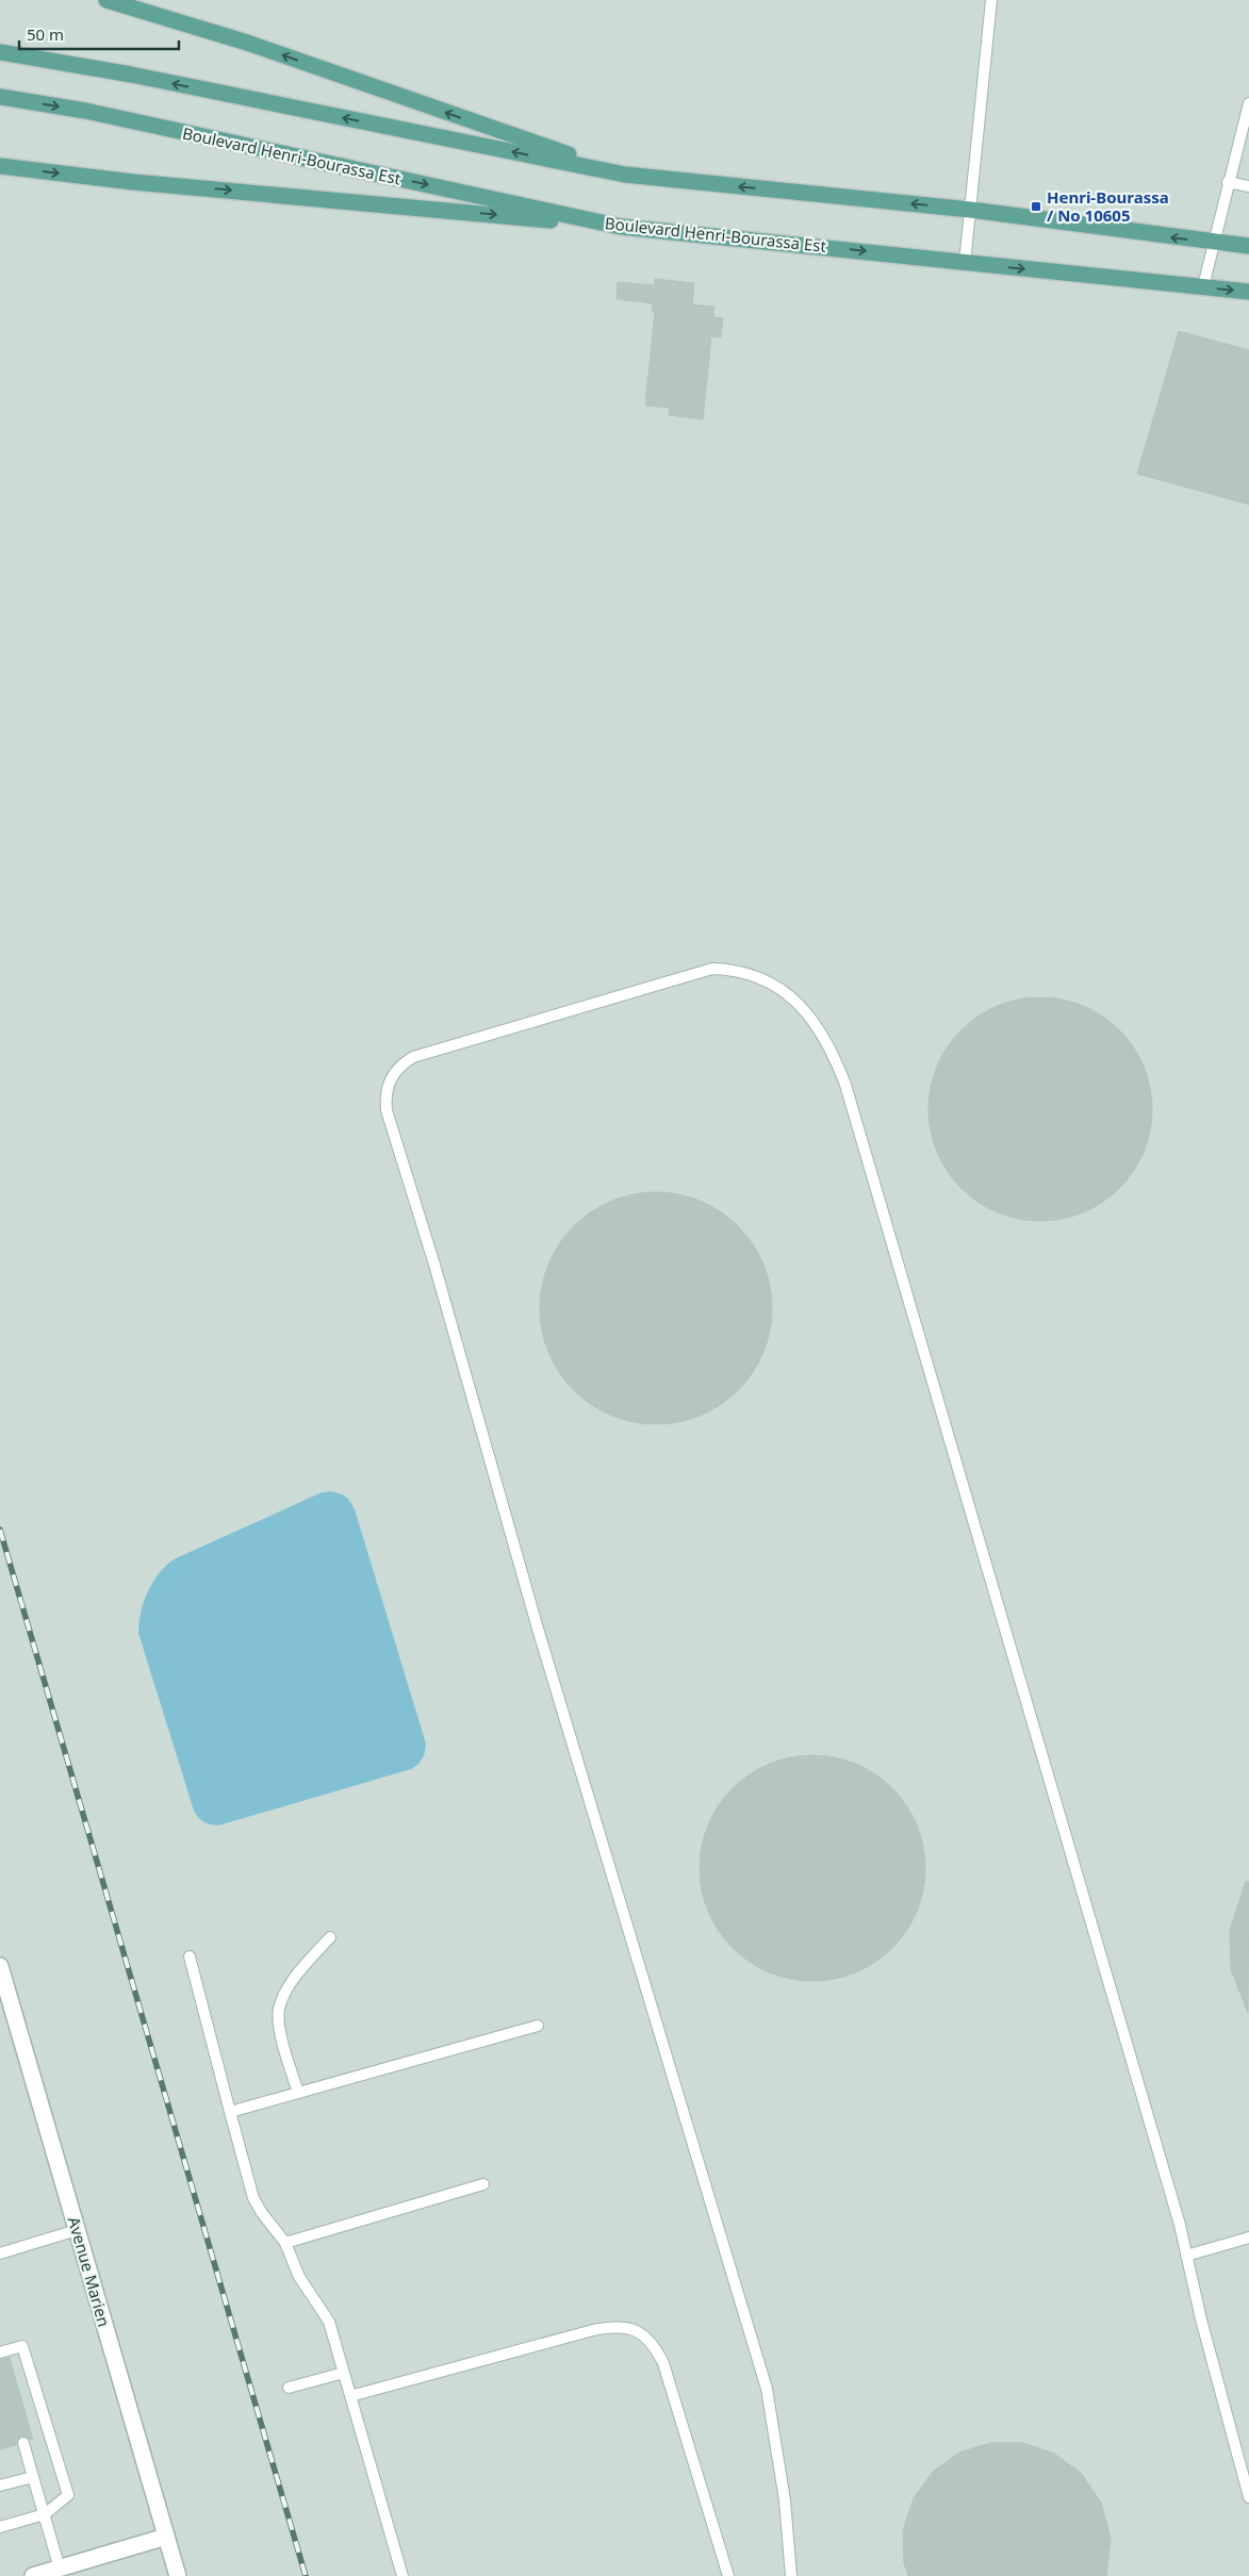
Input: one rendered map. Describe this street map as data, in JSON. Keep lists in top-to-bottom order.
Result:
{
  "streets": {
    "main road": ["Boulevard Henri-Bourassa Est"],
    "street": ["Avenue Marien"]
  },
  "places": {
    "transit": ["Henri-Bourassa / No 10605"]
  },
  "scale_bar": "50 m"
}
